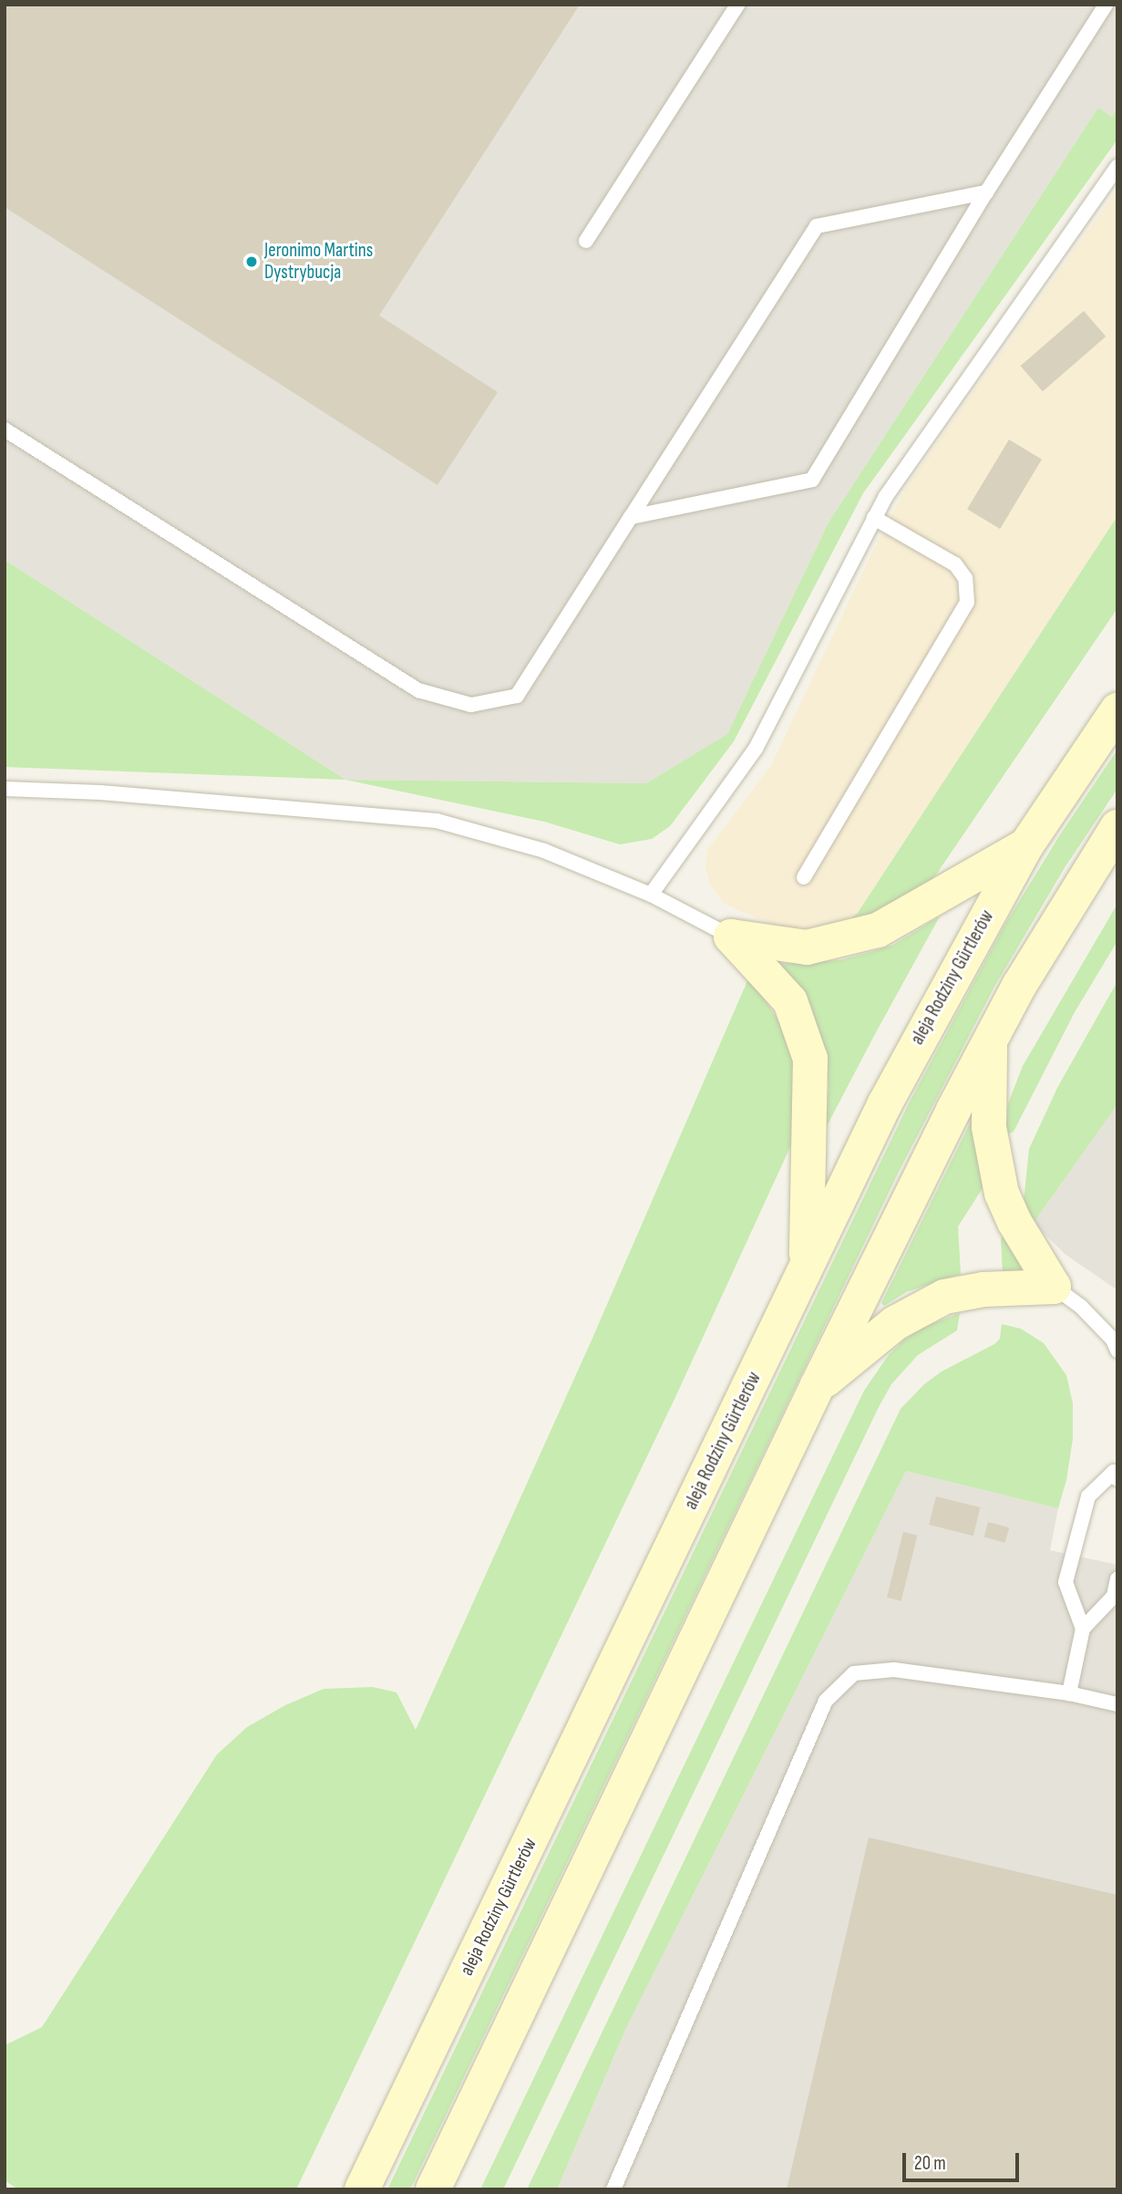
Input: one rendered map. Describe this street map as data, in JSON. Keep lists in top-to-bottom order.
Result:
{
  "streets": {
    "main road": ["aleja Rodziny Gürtlerów"]
  },
  "places": ["Jeronimo Martins Dystrybucja"],
  "scale_bar": "20 m"
}
